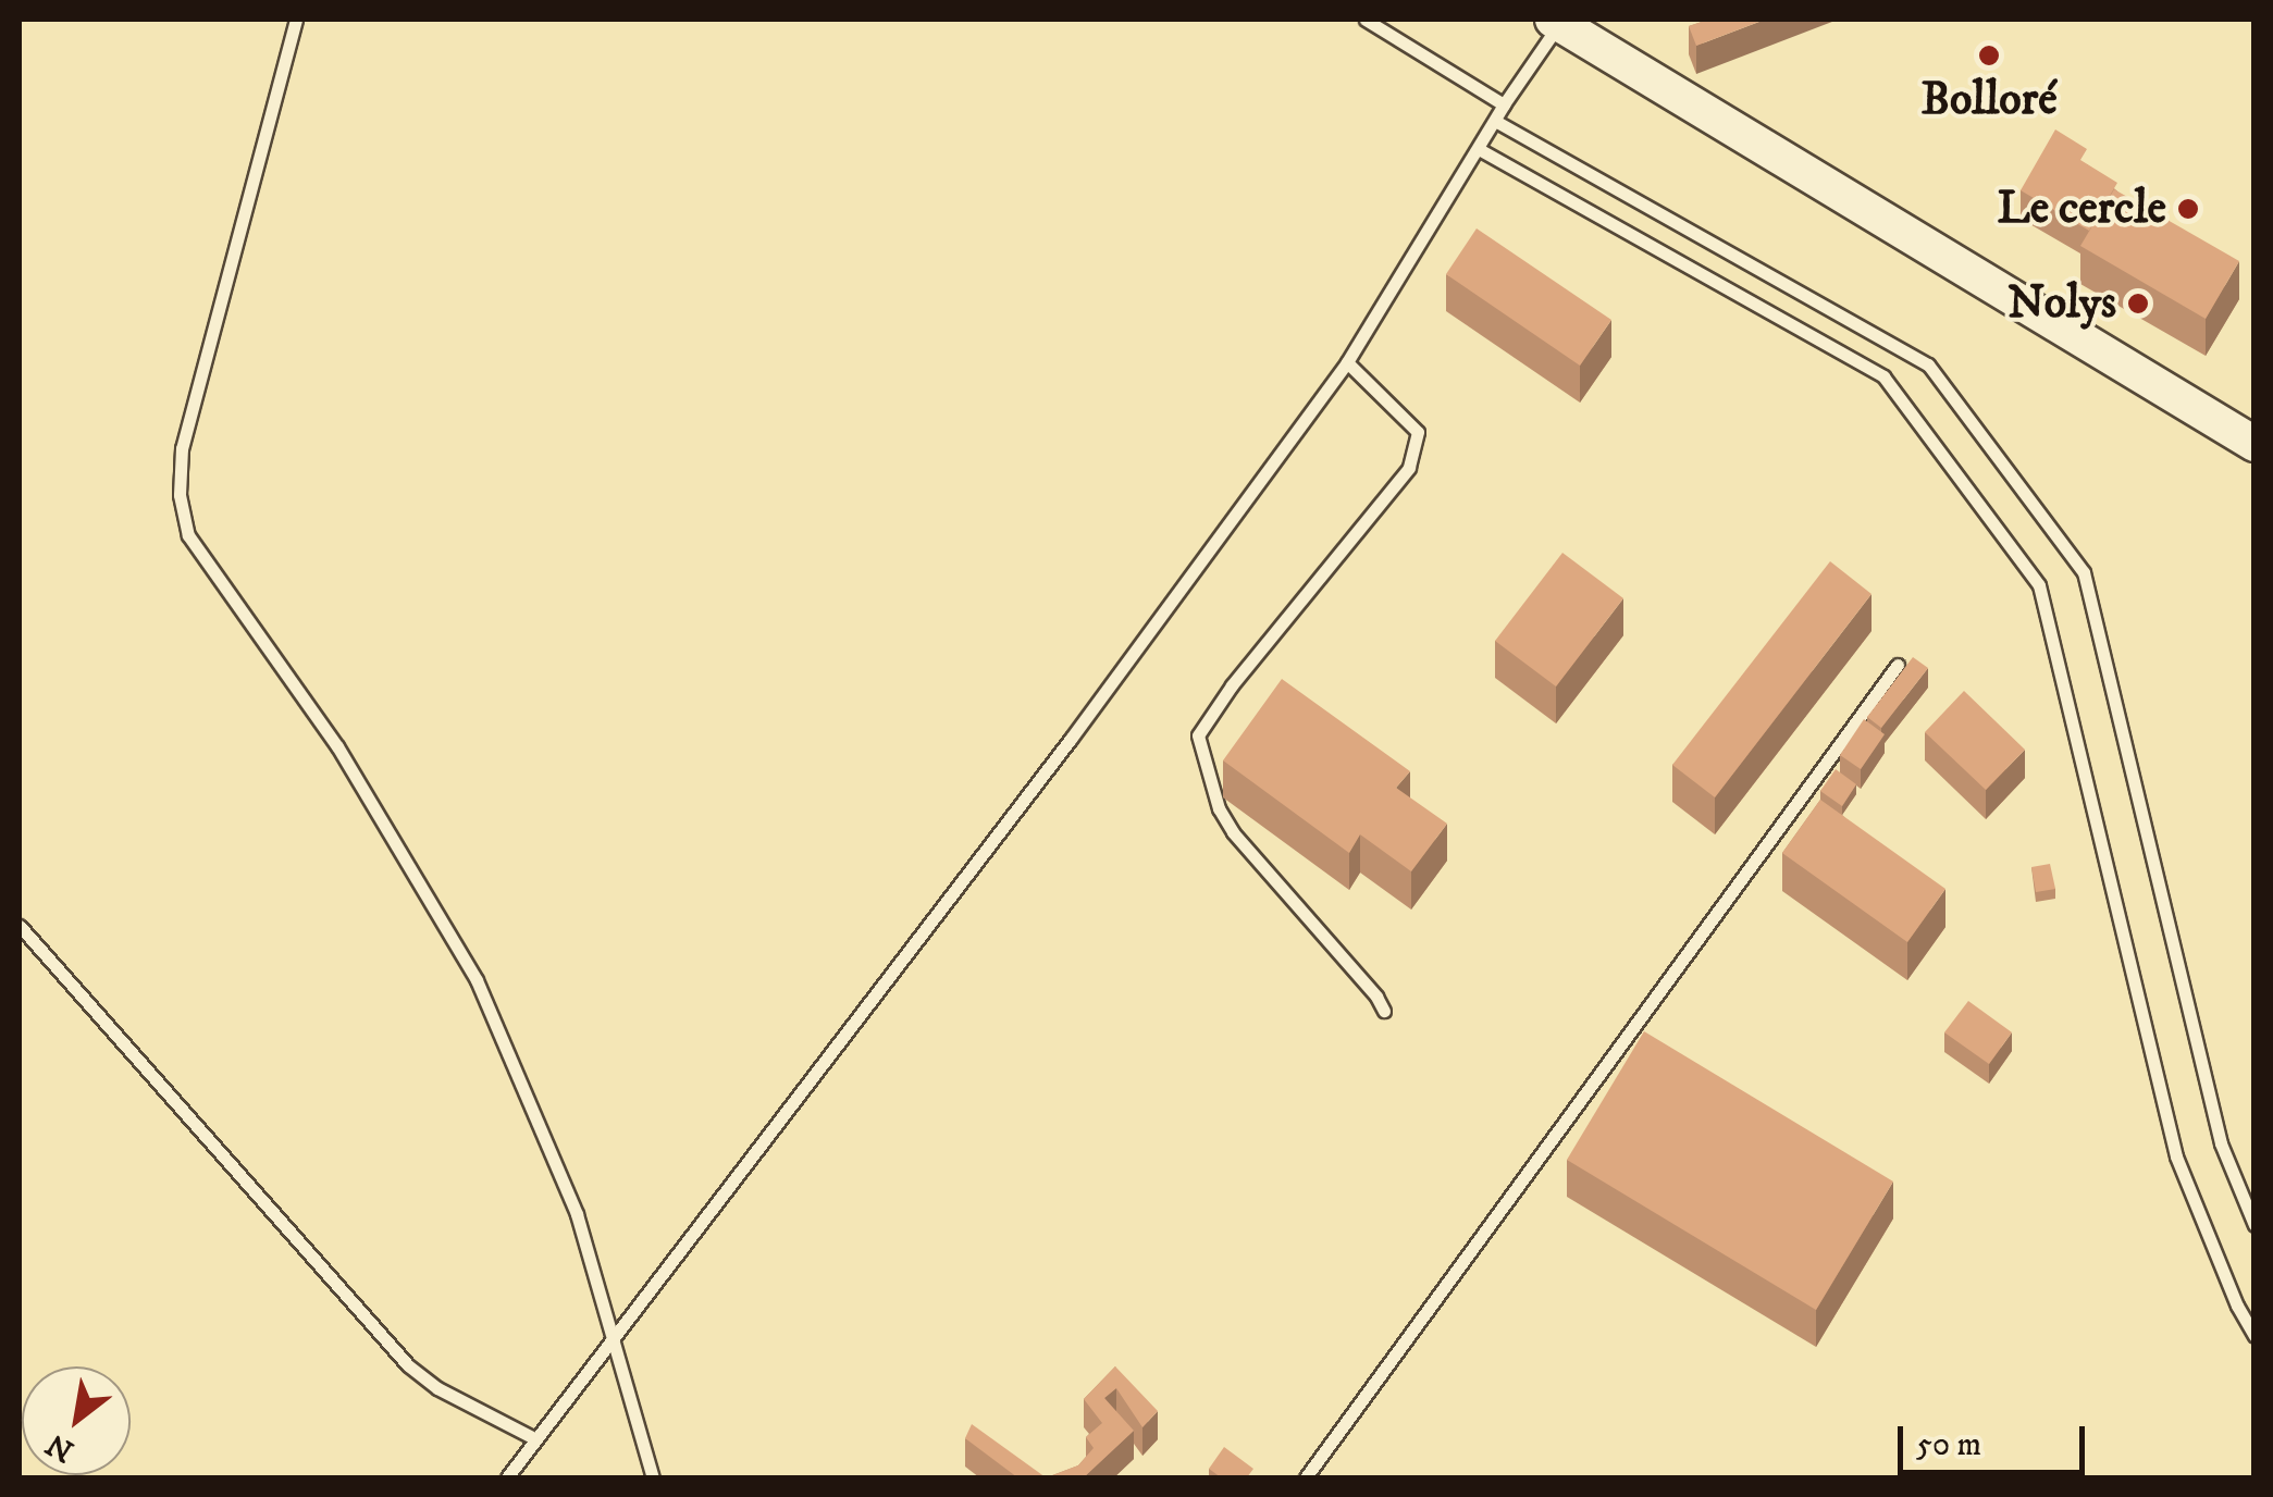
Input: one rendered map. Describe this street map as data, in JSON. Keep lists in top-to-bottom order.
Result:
{
  "places": ["Bolloré", "Le cercle", "Nolys"],
  "scale_bar": "50 m",
  "north": "bottom left"
}
